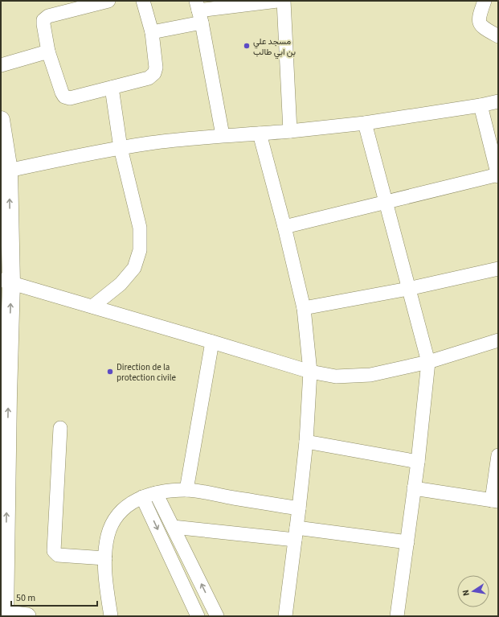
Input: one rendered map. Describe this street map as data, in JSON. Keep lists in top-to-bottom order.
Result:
{
  "places": ["مسجد علي بن ابي طالب", "Direction de la protection civile"],
  "scale_bar": "50 m",
  "north": "left"
}
